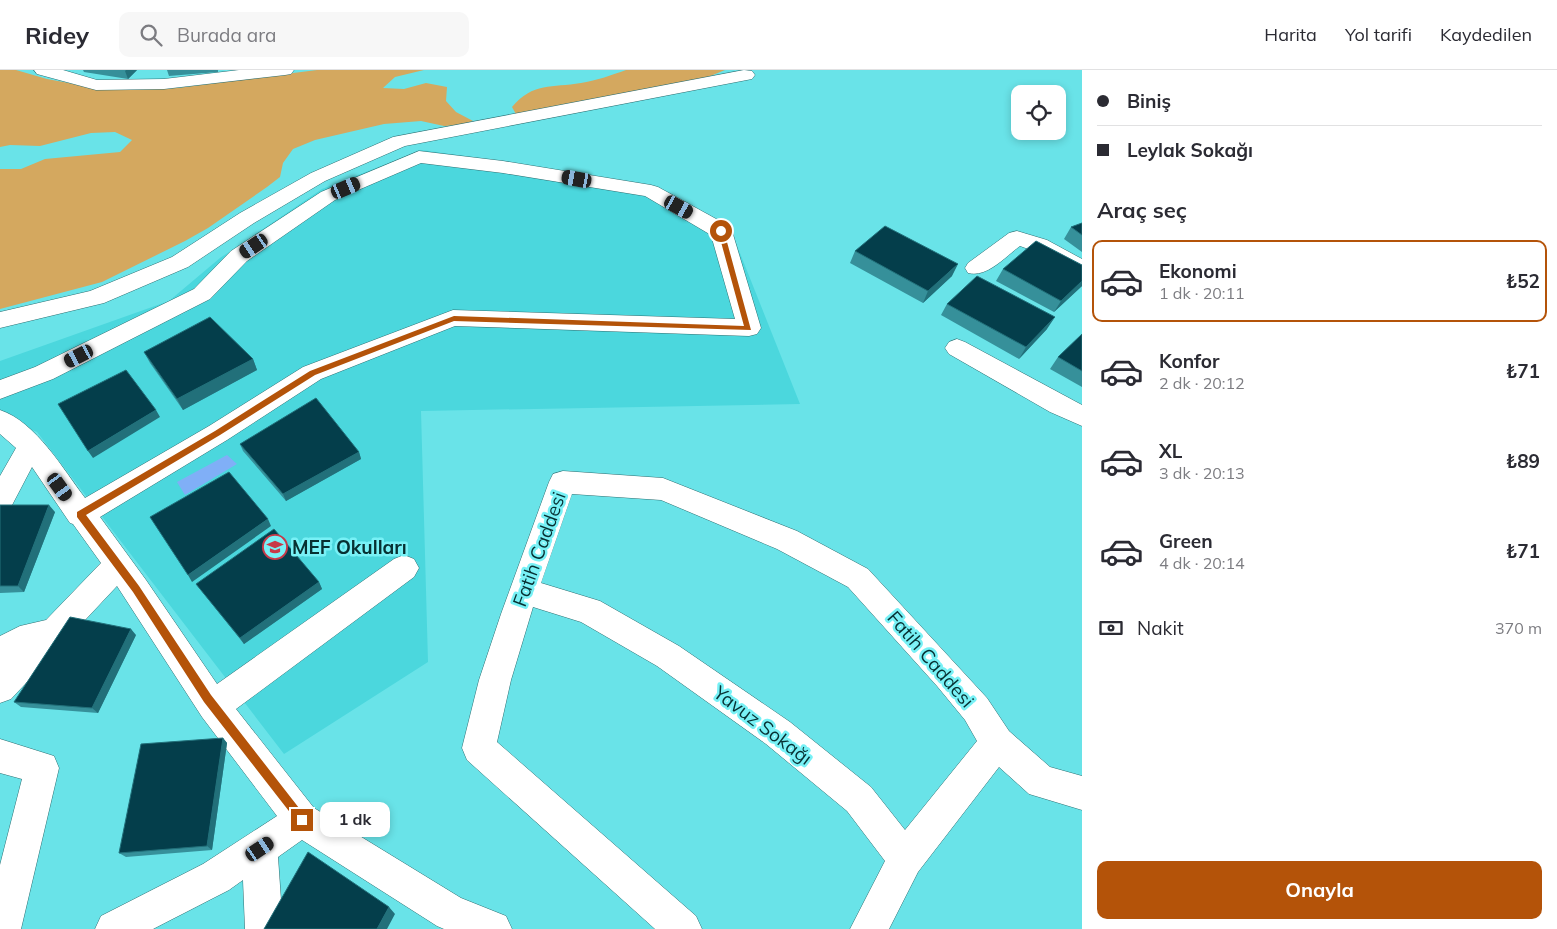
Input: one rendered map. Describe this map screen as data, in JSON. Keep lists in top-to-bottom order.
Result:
{
  "streets": {
    "street": ["Fatih Caddesi", "Yavuz Sokağı"]
  },
  "crossings": [
    ["Fatih Caddesi", "Yavuz Sokağı"]
  ],
  "places": {
    "school or university": ["MEF Okulları"]
  },
  "page": {
    "header": "Ridey",
    "search": "Burada ara",
    "nav": ["Harita", "Yol tarifi", "Kaydedilen"],
    "banner": ["Biniş", "Leylak Sokağı"],
    "heading": "Araç seç",
    "list": [
      {
        "name": "Ekonomi",
        "note": "1 dk · 20:11",
        "value": "₺52"
      },
      {
        "name": "Konfor",
        "note": "2 dk · 20:12",
        "value": "₺71"
      },
      {
        "name": "XL",
        "note": "3 dk · 20:13",
        "value": "₺89"
      },
      {
        "name": "Green",
        "note": "4 dk · 20:14",
        "value": "₺71"
      }
    ],
    "pay": ["Nakit", "370 m"],
    "bubble": "1 dk",
    "buttons": "Onayla"
  }
}
